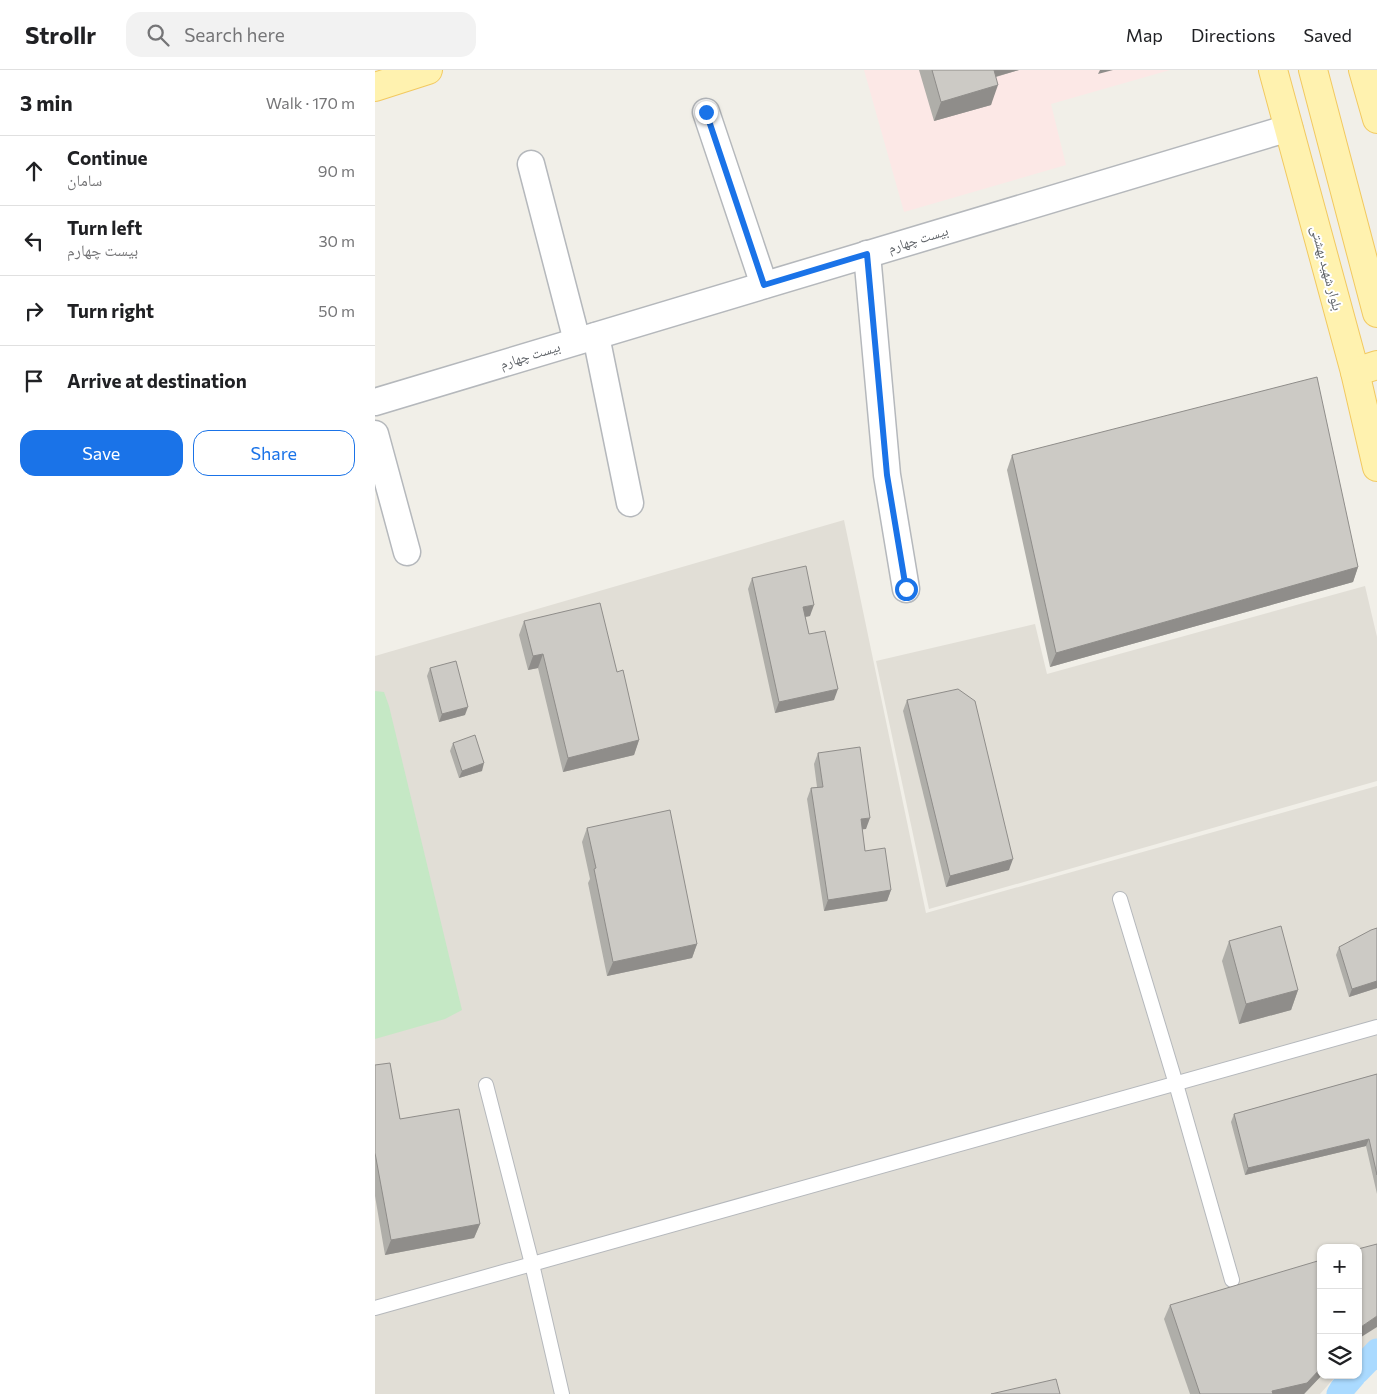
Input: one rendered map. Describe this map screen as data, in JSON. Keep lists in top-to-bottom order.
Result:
{
  "streets": {
    "main road": ["بلوار شهید بهشتی"],
    "street": ["بیست چهارم"]
  },
  "crossings": [
    ["بیست چهارم", "بلوار شهید بهشتی"]
  ],
  "page": {
    "header": "Strollr",
    "search": "Search here",
    "nav": ["Map", "Directions", "Saved"],
    "heading": ["3 min", "Walk · 170 m"],
    "list": [
      ["Continue", "سامان", "90 m"],
      ["Turn left", "بیست چهارم", "30 m"],
      ["Turn right", "50 m"],
      "Arrive at destination"
    ],
    "buttons": ["Save", "Share"],
    "map_buttons": ["+", "−"]
  }
}
